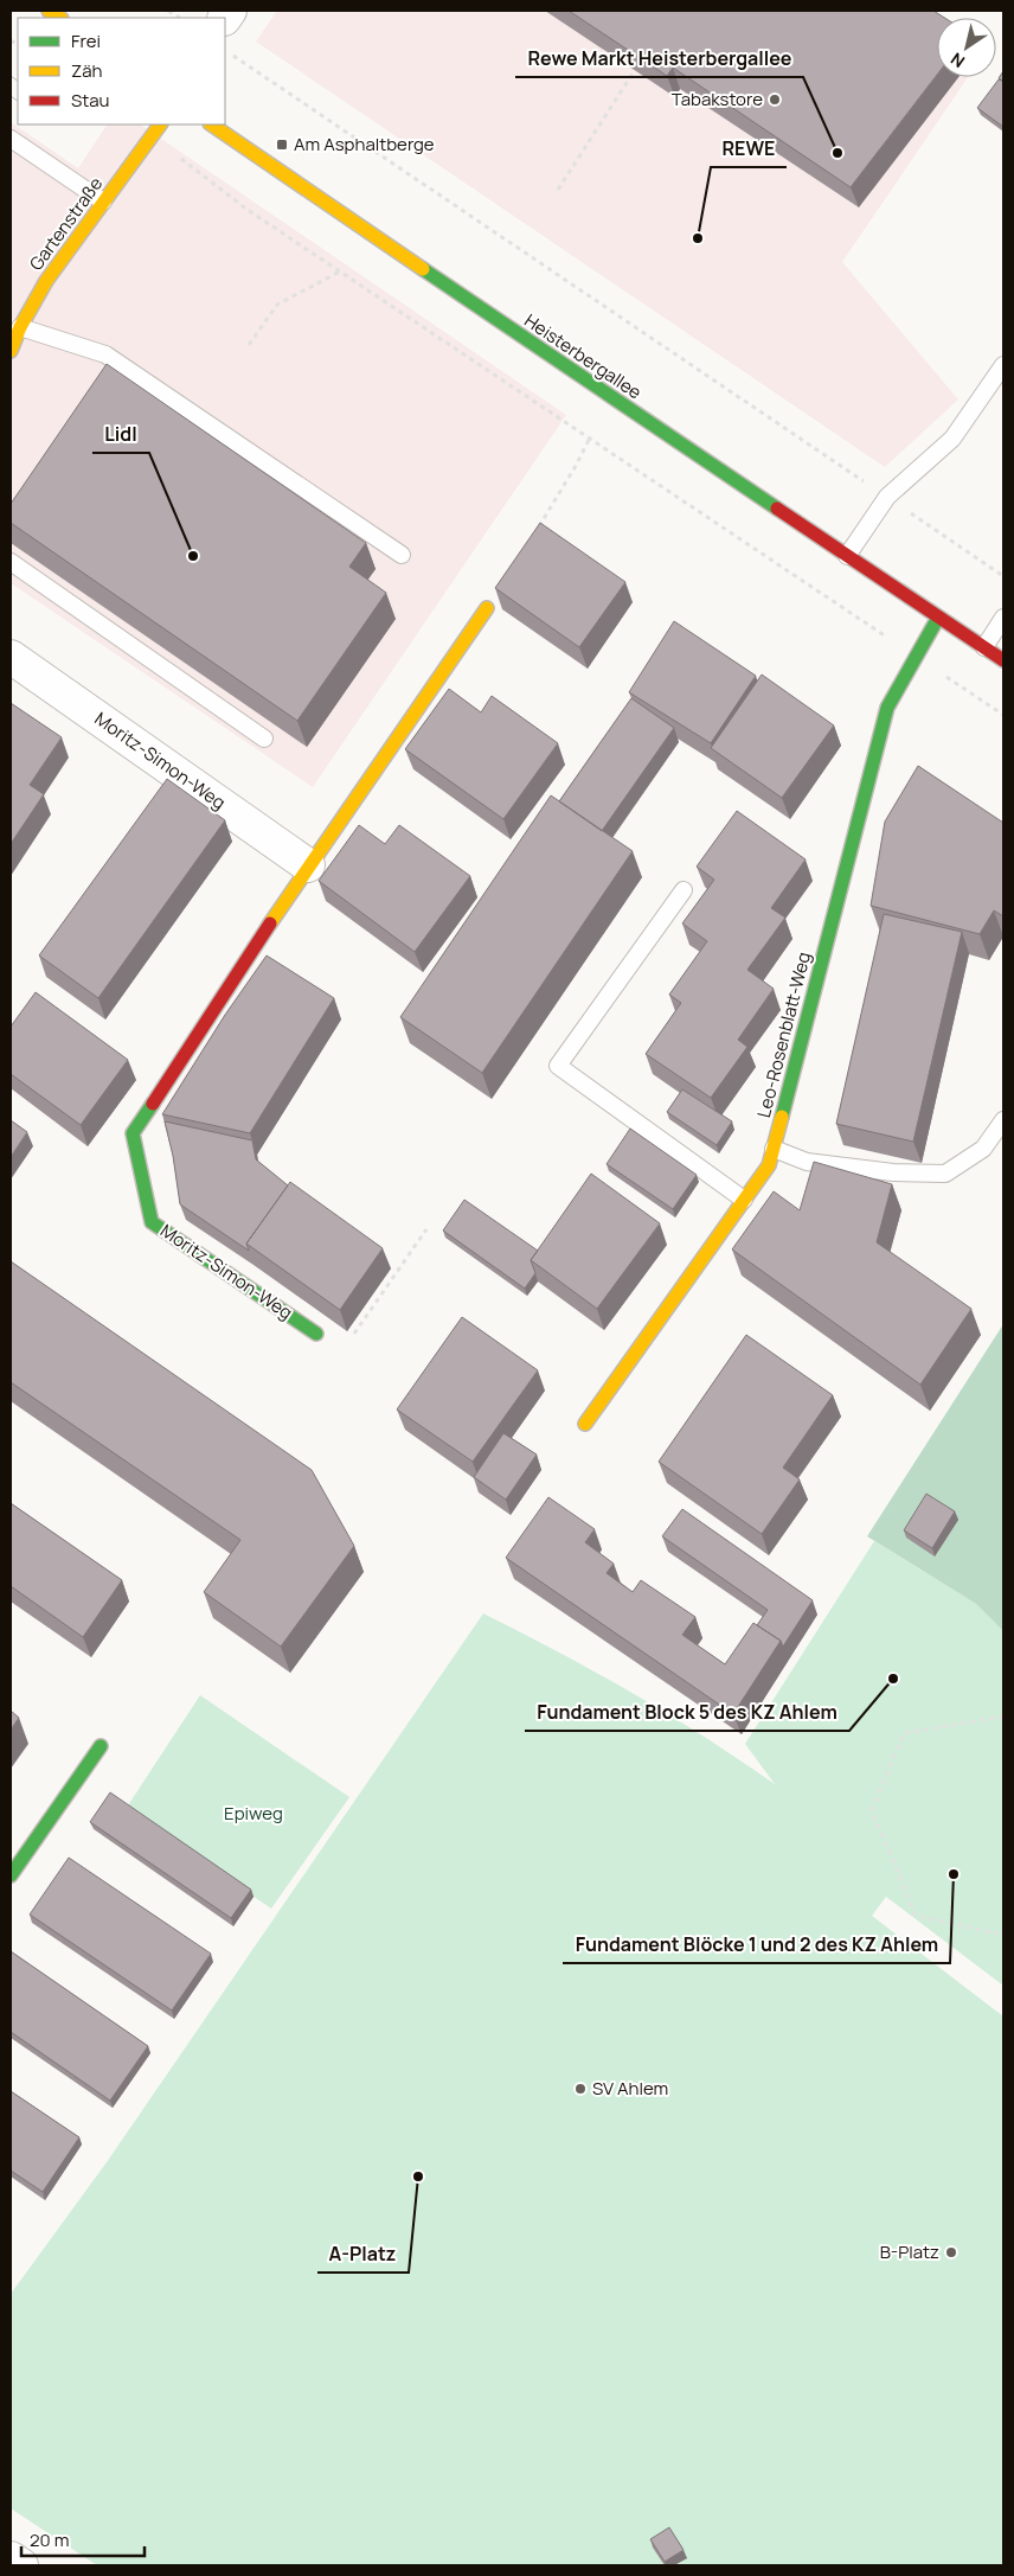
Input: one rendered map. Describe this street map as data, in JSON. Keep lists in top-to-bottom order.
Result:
{
  "streets": {
    "street": [
      "Gartenstraße",
      "Heisterbergallee",
      "Moritz-Simon-Weg",
      "Leo-Rosenblatt-Weg"
    ]
  },
  "crossings": [
    ["Heisterbergallee", "Leo-Rosenblatt-Weg"]
  ],
  "parks": ["Epiweg"],
  "places": {
    "other": [
      "Tabakstore",
      "Rewe Markt Heisterbergallee",
      "REWE",
      "Lidl",
      "Fundament Block 5 des KZ Ahlem",
      "Fundament Blöcke 1 und 2 des KZ Ahlem",
      "SV Ahlem",
      "A-Platz",
      "B-Platz"
    ],
    "transit": ["Am Asphaltberge"]
  },
  "legend": ["Frei", "Zäh", "Stau"],
  "scale_bar": "20 m",
  "north": "bottom left"
}
